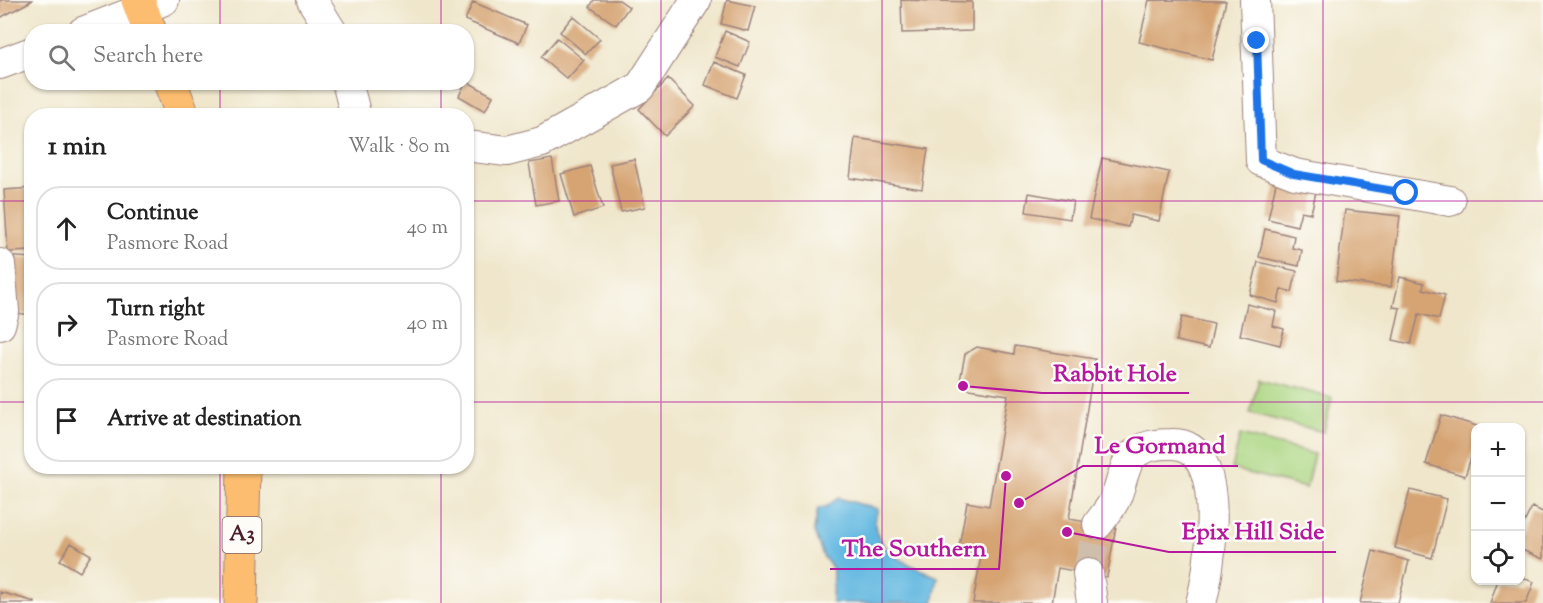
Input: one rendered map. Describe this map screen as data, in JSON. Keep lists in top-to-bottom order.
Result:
{
  "streets": {
    "main road": ["A3"]
  },
  "places": [
    "Rabbit Hole",
    "The Southern",
    "Le Gormand",
    "Epix Hill Side"
  ],
  "page": {
    "search": "Search here",
    "heading": ["1 min", "Walk · 80 m"],
    "list": [
      ["Continue", "Pasmore Road", "40 m"],
      ["Turn right", "Pasmore Road", "40 m"],
      "Arrive at destination"
    ],
    "map_buttons": ["+", "−"]
  }
}
